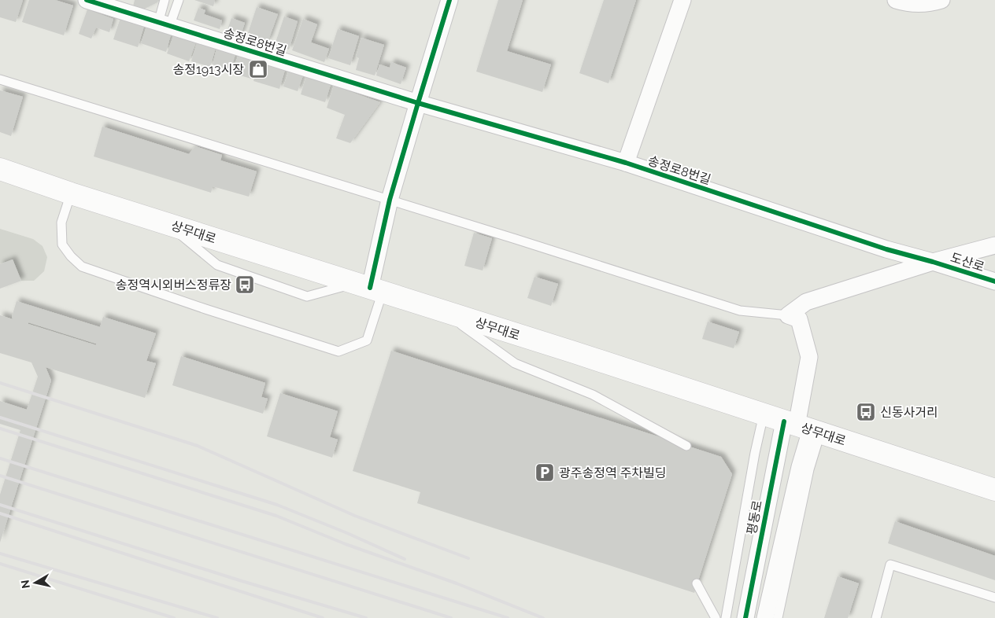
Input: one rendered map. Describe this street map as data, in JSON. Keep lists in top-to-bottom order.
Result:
{
  "streets": {
    "main road": ["상무대로"],
    "street": ["송정로8번길", "도산로", "평동로"]
  },
  "crossings": [
    ["송정로8번길", "도산로"],
    ["상무대로", "평동로"]
  ],
  "places": {
    "shop": ["송정1913시장"],
    "bus stop": ["송정역시외버스정류장", "신동사거리"],
    "parking": ["광주송정역 주차빌딩"]
  },
  "north": "left"
}
